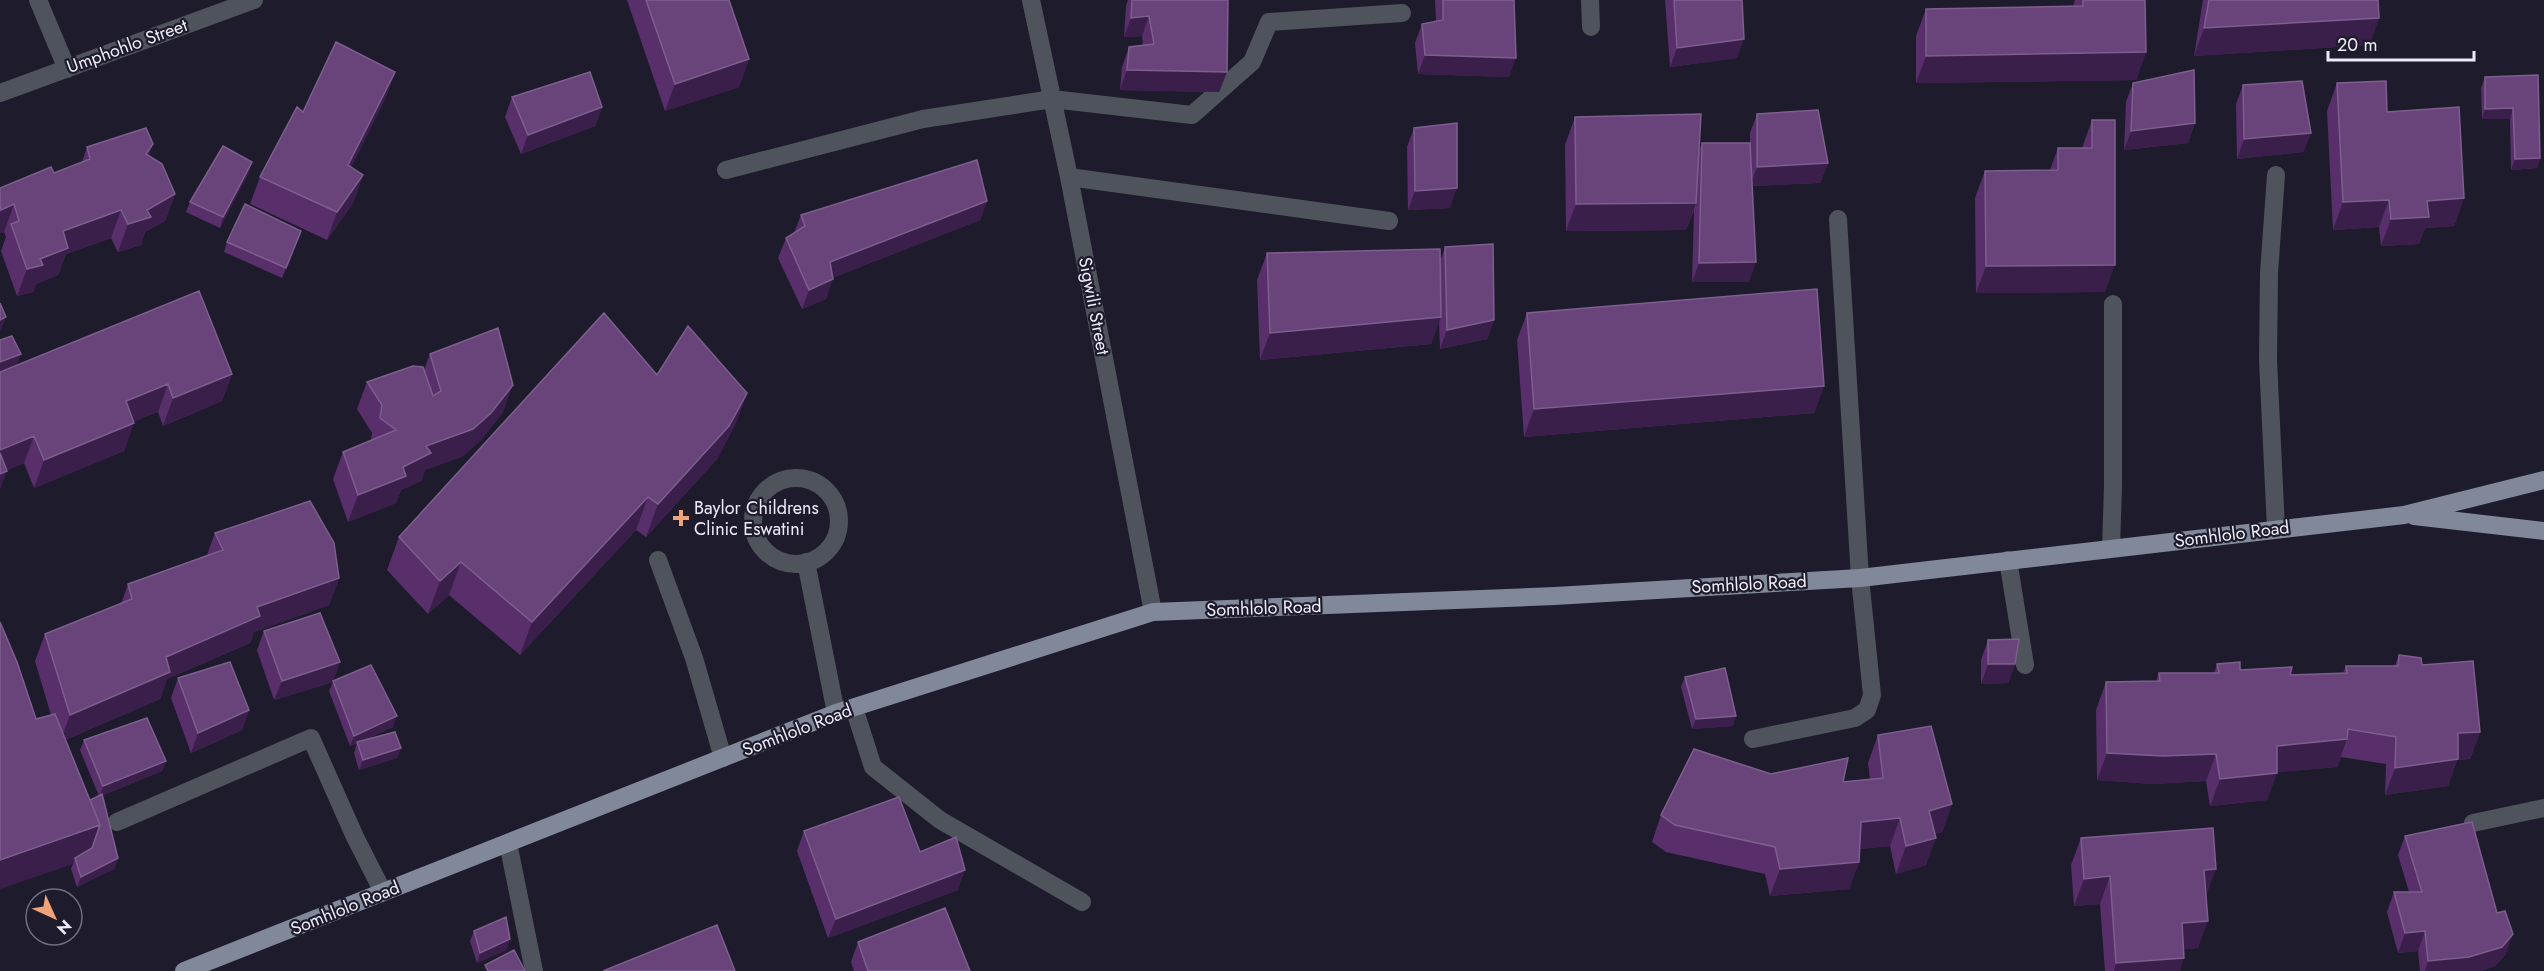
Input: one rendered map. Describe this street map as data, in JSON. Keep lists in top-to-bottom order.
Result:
{
  "streets": {
    "main road": ["Somhlolo Road"],
    "street": ["Umphohlo Street", "Sigwili Street"]
  },
  "crossings": [
    ["Sigwili Street", "Somhlolo Road"]
  ],
  "places": {
    "health": ["Baylor Childrens Clinic Eswatini"]
  },
  "scale_bar": "20 m",
  "north": "bottom right"
}
